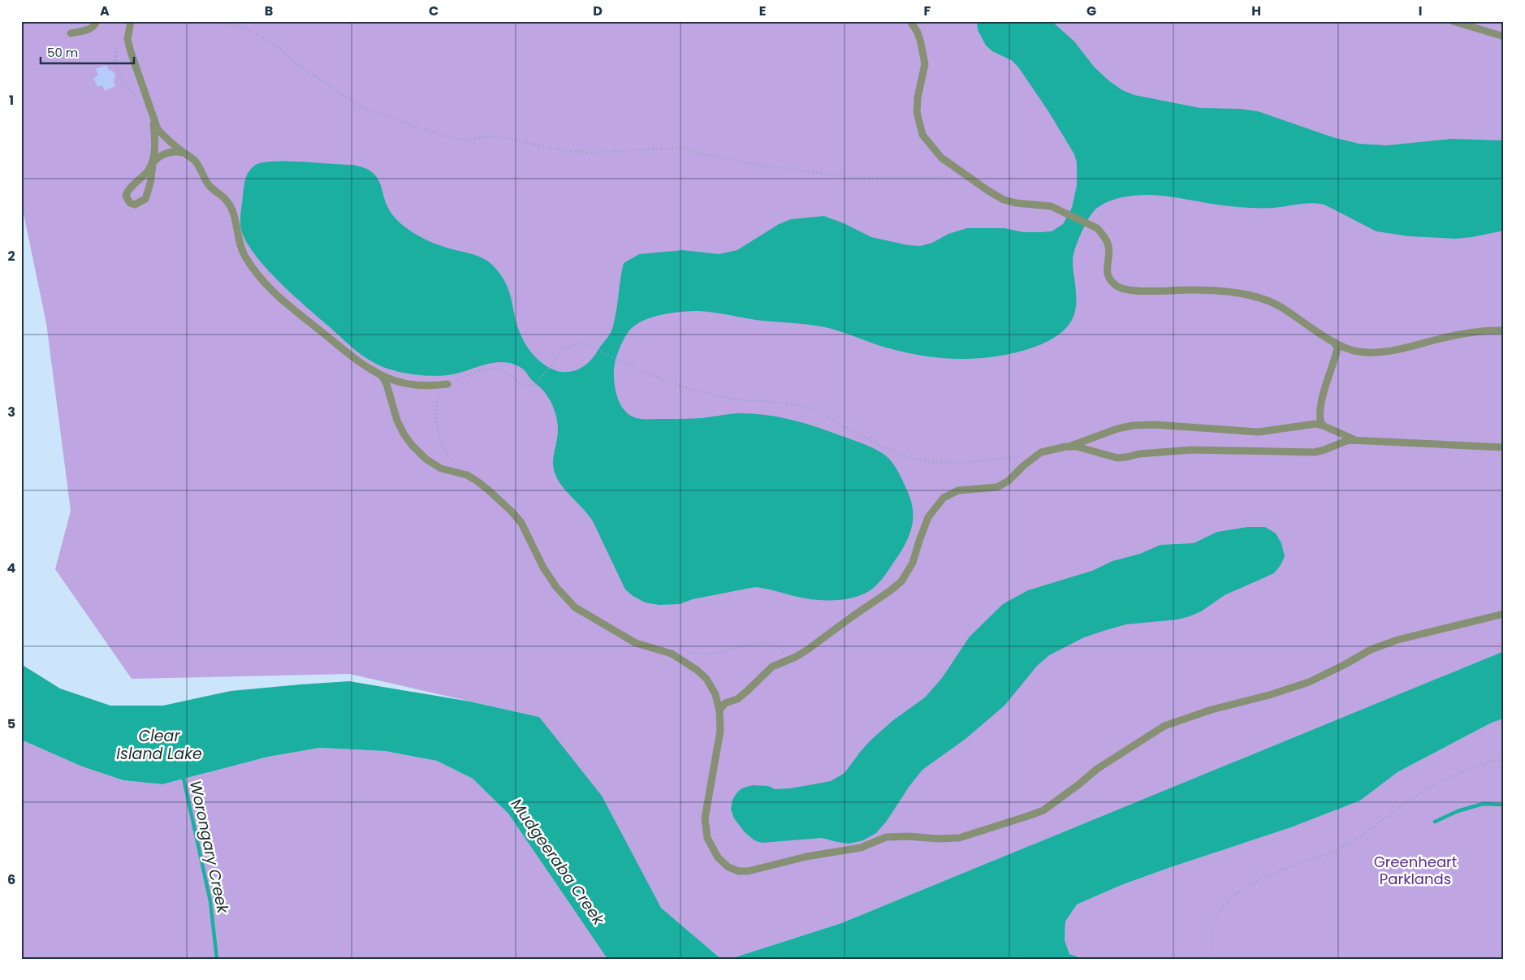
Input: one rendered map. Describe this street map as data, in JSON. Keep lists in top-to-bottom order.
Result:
{
  "water": ["Clear Island Lake", "Worongary Creek", "Mudgeeraba Creek"],
  "parks": ["Greenheart Parklands"],
  "scale_bar": "50 m",
  "grid": {
    "columns": [
      "A",
      "B",
      "C",
      "D",
      "E",
      "F",
      "G",
      "H",
      "I"
    ],
    "rows": [
      "1",
      "2",
      "3",
      "4",
      "5",
      "6"
    ]
  }
}
